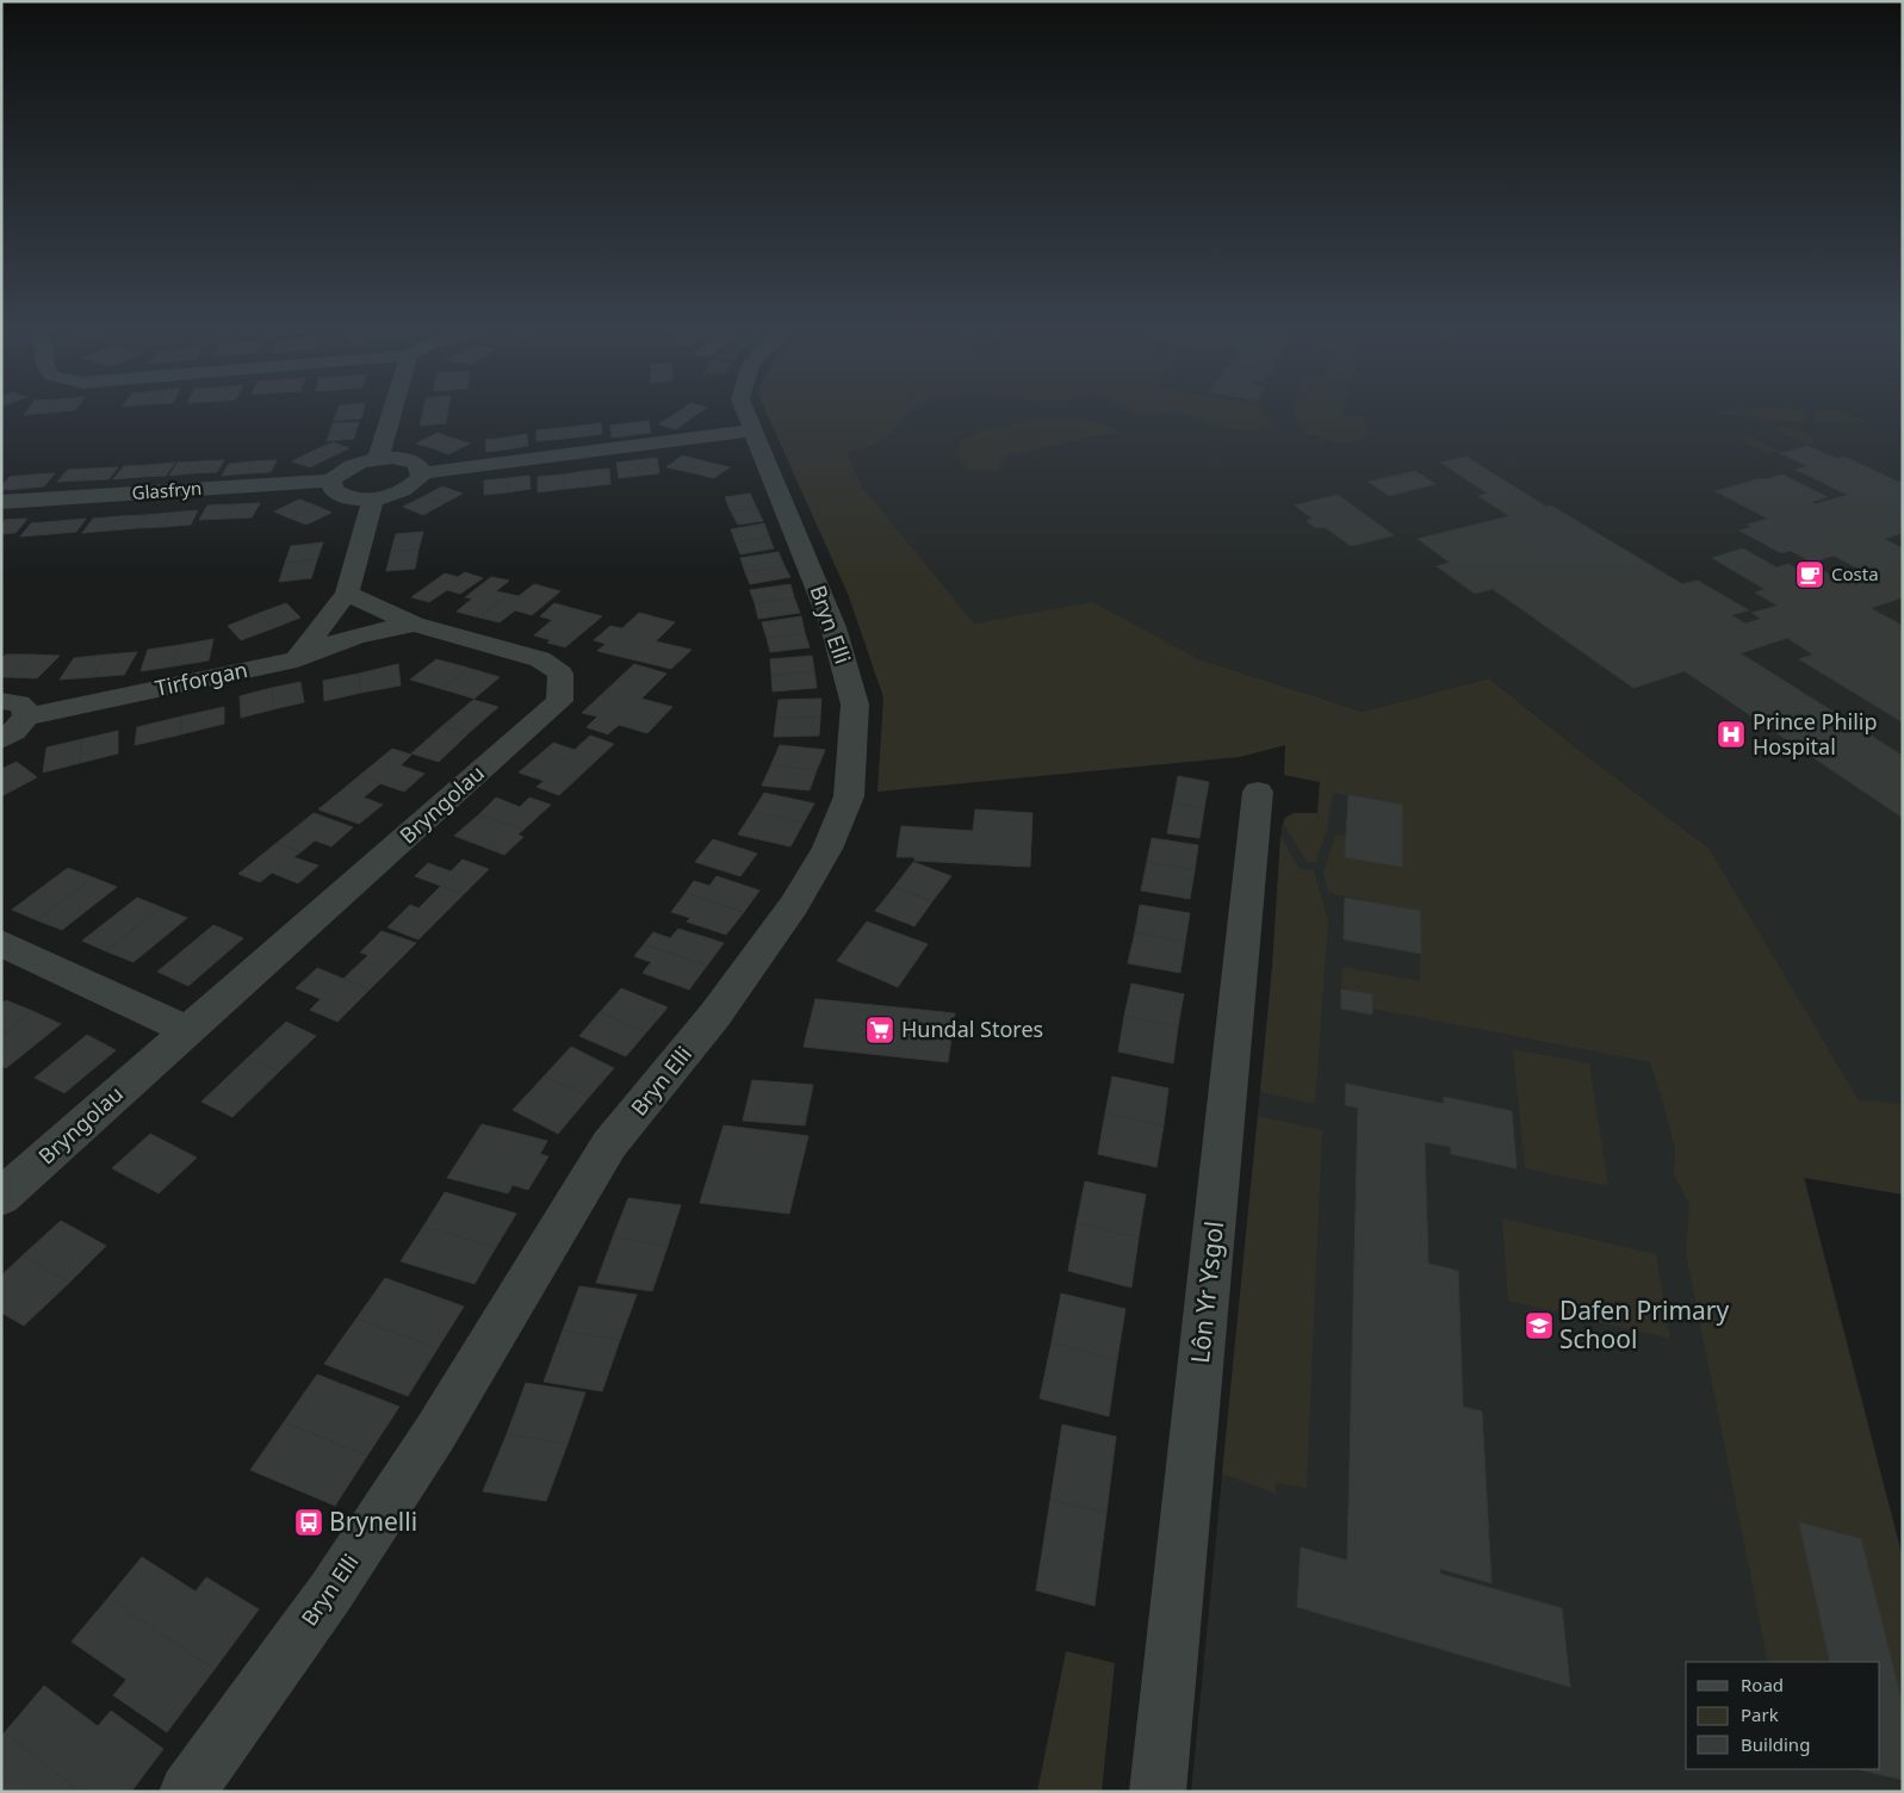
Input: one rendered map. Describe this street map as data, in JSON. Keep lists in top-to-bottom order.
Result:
{
  "streets": {
    "street": [
      "Glasfryn",
      "Bryn Elli",
      "Tirforgan",
      "Bryngolau",
      "Lôn Yr Ysgol"
    ]
  },
  "crossings": [
    ["Tirforgan", "Bryngolau"]
  ],
  "places": {
    "cafe": ["Costa"],
    "hospital": ["Prince Philip Hospital"],
    "supermarket": ["Hundal Stores"],
    "school or university": ["Dafen Primary School"],
    "bus stop": ["Brynelli"]
  },
  "legend": ["Road", "Park", "Building"]
}
